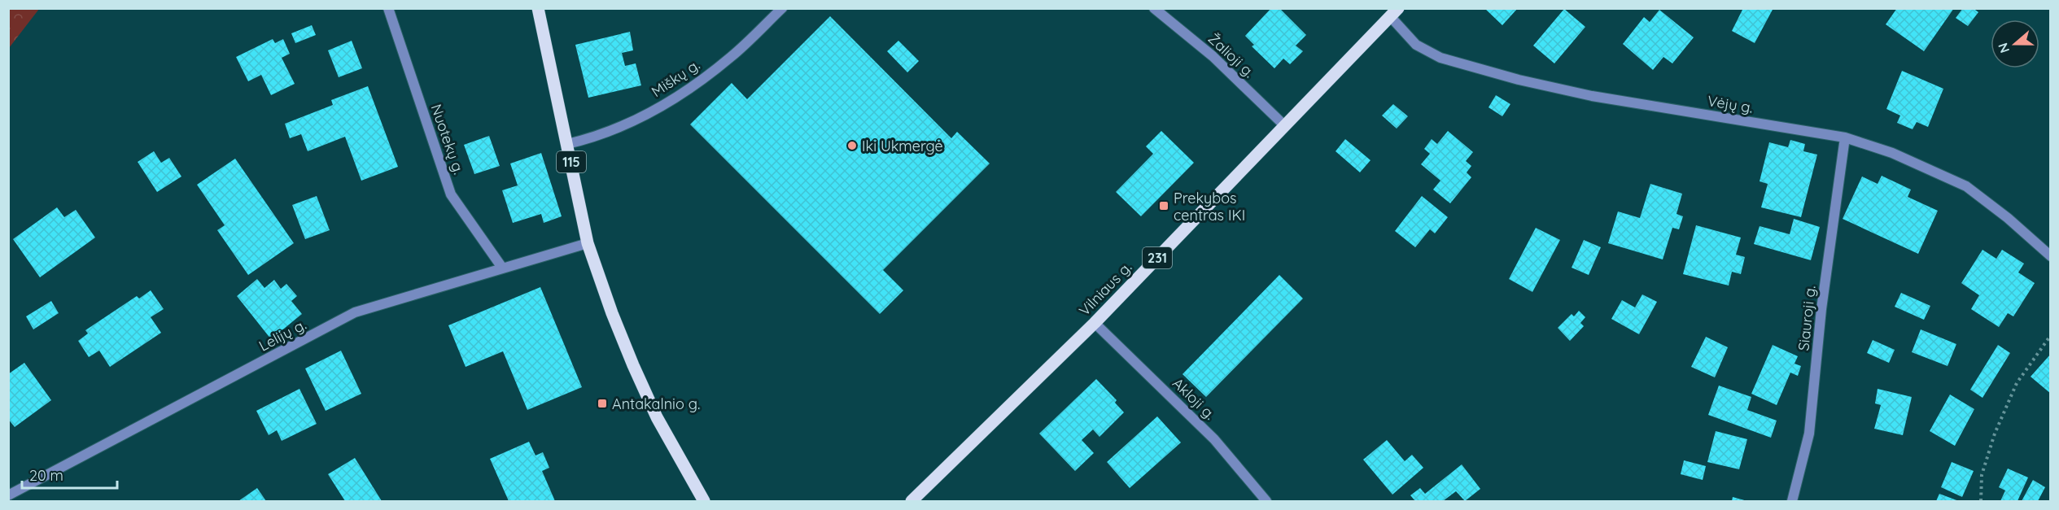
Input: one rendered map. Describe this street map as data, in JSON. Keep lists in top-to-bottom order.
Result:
{
  "streets": {
    "main road": ["115", "231", "Vilniaus g."],
    "street": [
      "Žalioji g.",
      "Miškų g.",
      "Vėjų g.",
      "Nuotekų g.",
      "Siauroji g.",
      "Lelijų g.",
      "Akloji g."
    ]
  },
  "crossings": [
    ["Žalioji g.", "Vilniaus g."],
    ["Miškų g.", "115"],
    ["Vėjų g.", "Vilniaus g."],
    ["Vėjų g.", "Siauroji g."],
    ["Nuotekų g.", "Lelijų g."],
    ["115", "Lelijų g."],
    ["Vilniaus g.", "Akloji g."]
  ],
  "places": {
    "other": ["Iki Ukmergė"],
    "transit": ["Prekybos centras IKI", "Antakalnio g."]
  },
  "scale_bar": "20 m",
  "north": "left"
}
